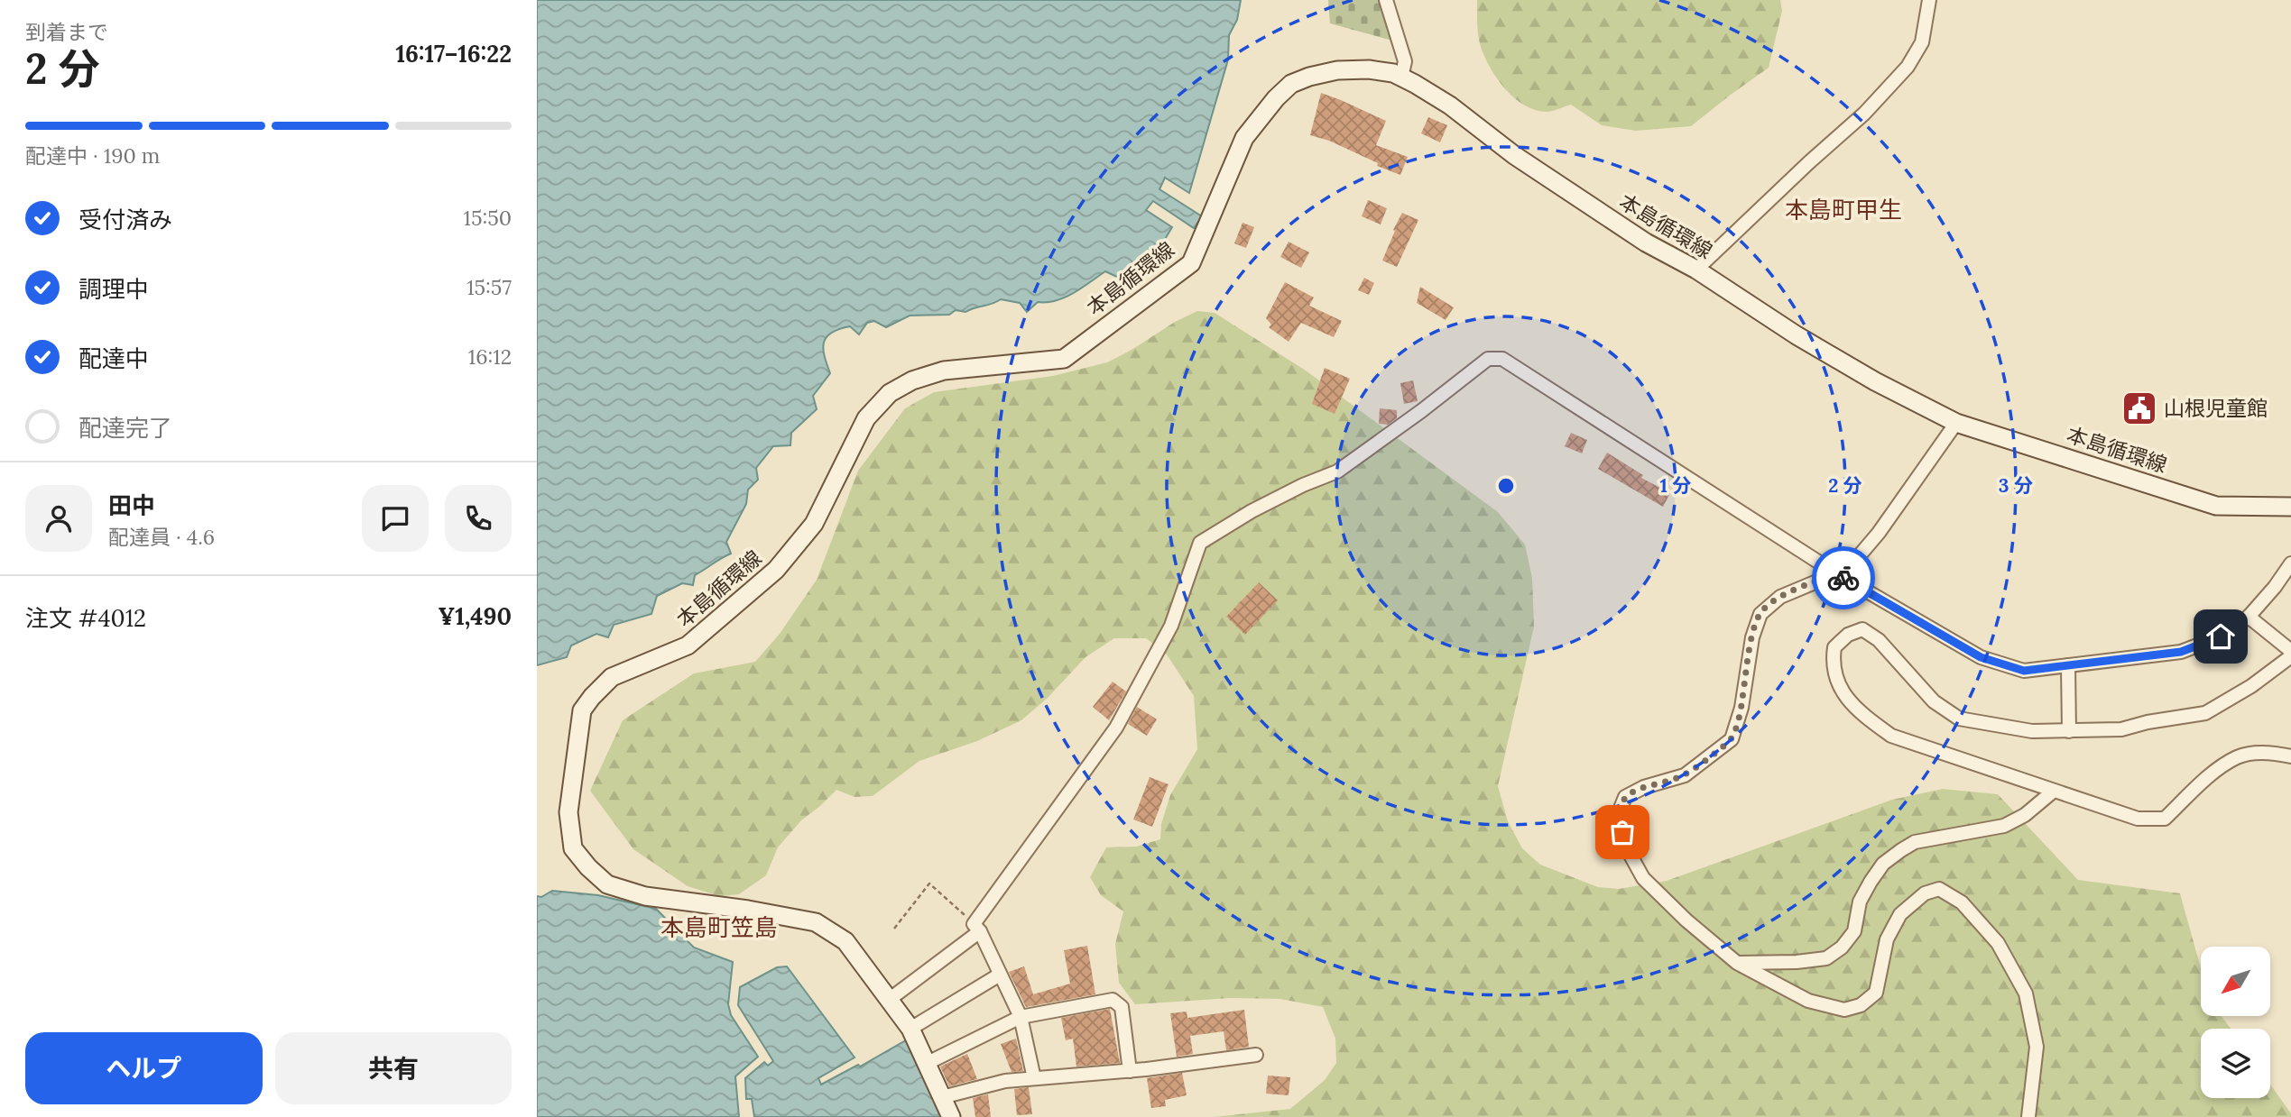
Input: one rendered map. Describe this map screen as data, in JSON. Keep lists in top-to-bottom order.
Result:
{
  "streets": {
    "main road": ["本島循環線"]
  },
  "districts": ["本島町甲生", "本島町笠島"],
  "places": {
    "public building": ["山根児童館"]
  },
  "north": "bottom left",
  "page": {
    "heading": ["2 分", "到着まで", "16:17–16:22"],
    "panel": [
      "田中",
      "配達員 · 4.6",
      "注文 #4012",
      "¥1,490"
    ],
    "bar": "配達中 · 190 m",
    "list": [
      ["受付済み", "15:50"],
      ["調理中", "15:57"],
      ["配達中", "16:12"],
      "配達完了"
    ],
    "buttons": ["ヘルプ", "共有"]
  },
  "rings": ["1 分", "2 分", "3 分"]
}
